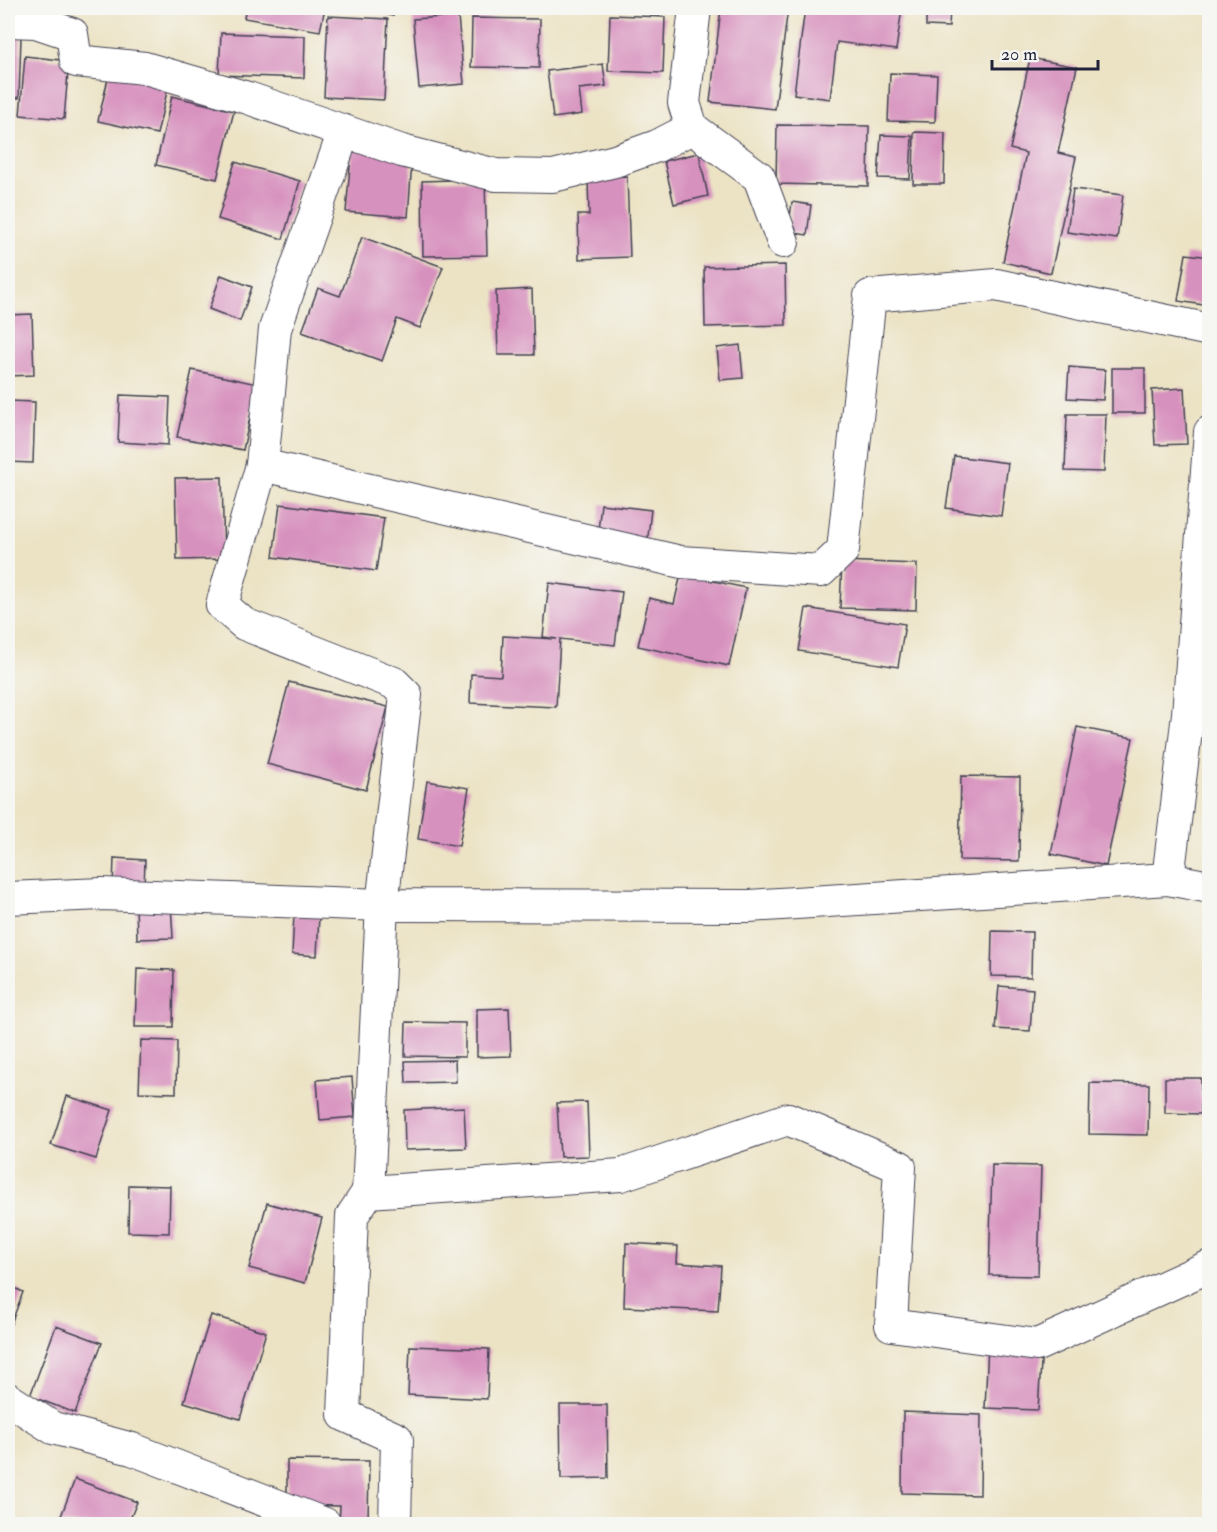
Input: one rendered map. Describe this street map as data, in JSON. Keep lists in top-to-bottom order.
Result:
{
  "scale_bar": "20 m"
}
